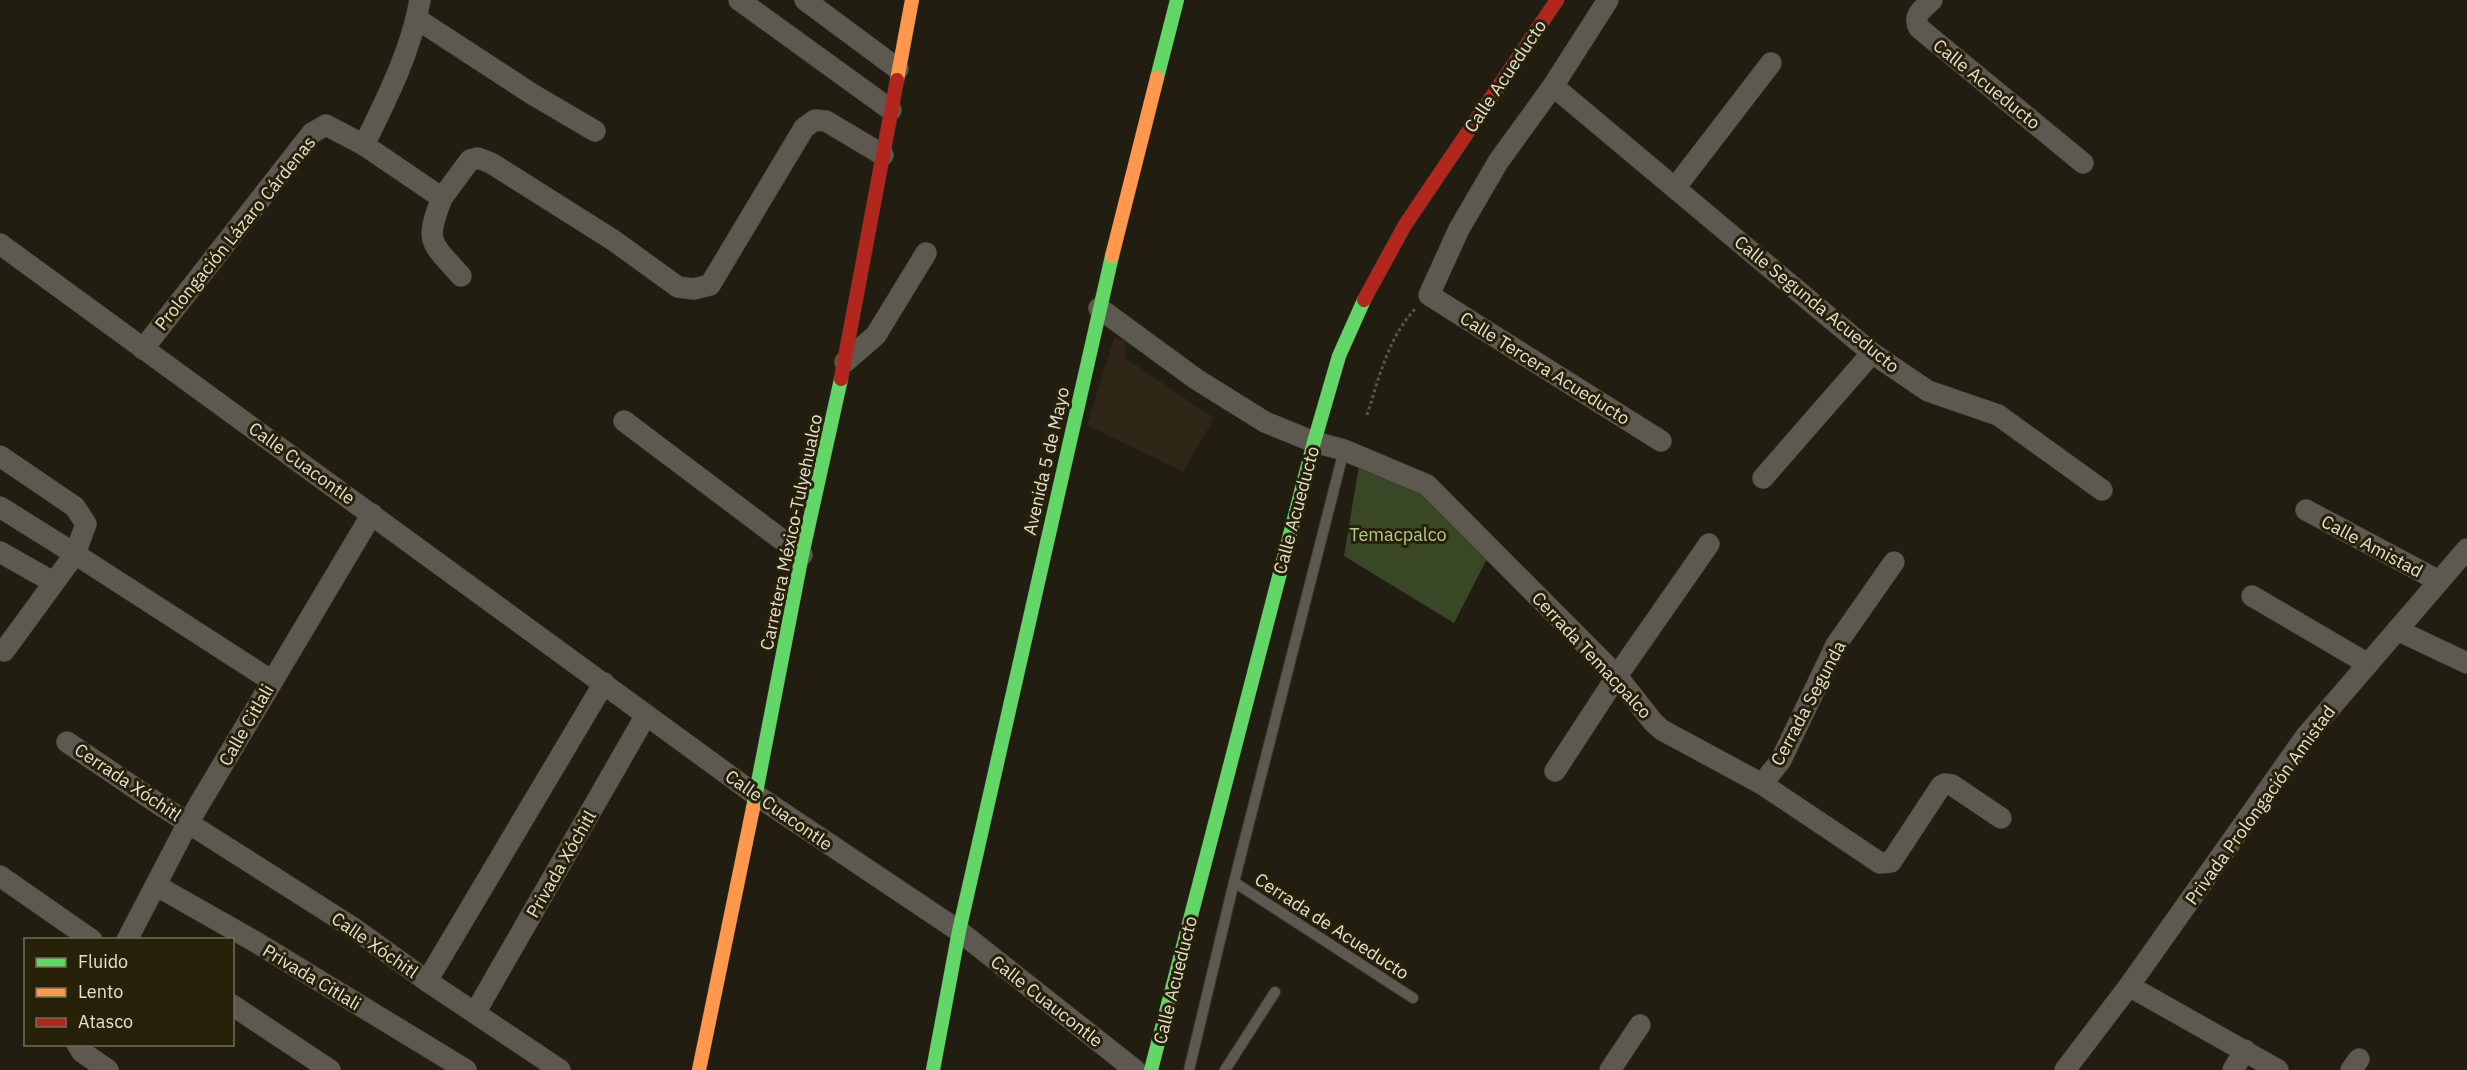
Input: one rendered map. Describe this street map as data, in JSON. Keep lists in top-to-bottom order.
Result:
{
  "streets": {
    "main road": ["Calle Acueducto", "Avenida 5 de Mayo", "Carretera México-Tulyehualco"],
    "street": [
      "Prolongación Lázaro Cárdenas",
      "Calle Segunda Acueducto",
      "Calle Tercera Acueducto",
      "Calle Cuacontle",
      "Calle Amistad",
      "Cerrada Temacpalco",
      "Cerrada Segunda",
      "Calle Citlali",
      "Cerrada Xóchitl",
      "Privada Prolongación Amistad",
      "Privada Xóchitl",
      "Calle Xóchitl",
      "Privada Citlali",
      "Calle Cuaucontle"
    ],
    "lane": ["Cerrada de Acueducto"]
  },
  "crossings": [
    ["Calle Acueducto", "Cerrada Temacpalco"],
    ["Calle Acueducto", "Cerrada de Acueducto"],
    ["Prolongación Lázaro Cárdenas", "Calle Cuacontle"],
    ["Avenida 5 de Mayo", "Calle Cuacontle"],
    ["Avenida 5 de Mayo", "Cerrada Temacpalco"],
    ["Avenida 5 de Mayo", "Calle Cuaucontle"],
    ["Calle Cuacontle", "Carretera México-Tulyehualco"],
    ["Calle Cuacontle", "Calle Citlali"],
    ["Calle Cuacontle", "Privada Xóchitl"],
    ["Calle Cuacontle", "Calle Cuaucontle"],
    ["Calle Amistad", "Privada Prolongación Amistad"],
    ["Cerrada Temacpalco", "Cerrada Segunda"],
    ["Calle Citlali", "Cerrada Xóchitl"],
    ["Calle Citlali", "Calle Xóchitl"],
    ["Calle Citlali", "Privada Citlali"],
    ["Cerrada Xóchitl", "Calle Xóchitl"],
    ["Privada Xóchitl", "Calle Xóchitl"]
  ],
  "parks": ["Temacpalco"],
  "legend": ["Fluido", "Lento", "Atasco"]
}
